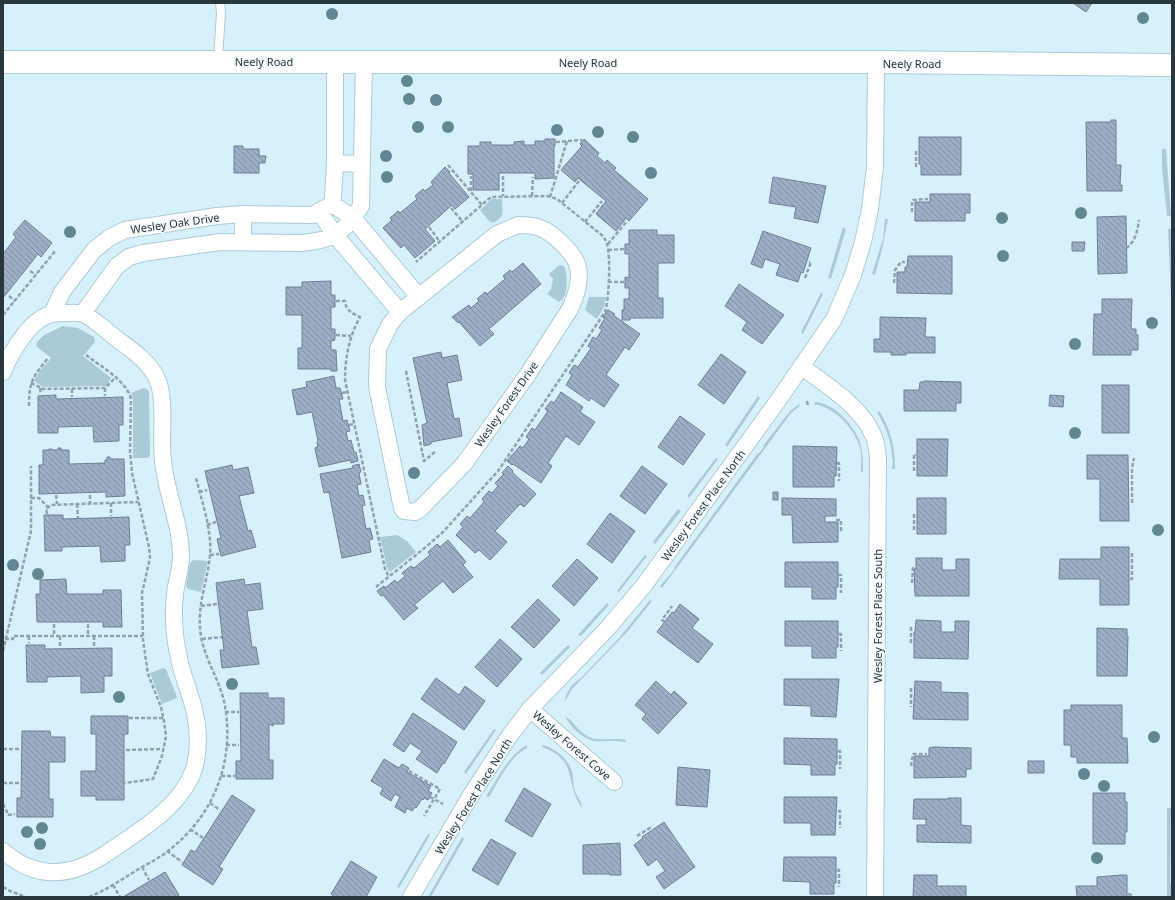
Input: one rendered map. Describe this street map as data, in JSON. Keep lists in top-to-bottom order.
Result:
{
  "streets": {
    "street": [
      "Neely Road",
      "Wesley Oak Drive",
      "Wesley Forest Drive",
      "Wesley Forest Place North",
      "Wesley Forest Place South",
      "Wesley Forest Cove"
    ]
  },
  "crossings": [
    ["Neely Road", "Wesley Forest Place North"],
    ["Wesley Forest Place North", "Wesley Forest Place South"],
    ["Wesley Forest Place North", "Wesley Forest Cove"]
  ]
}
